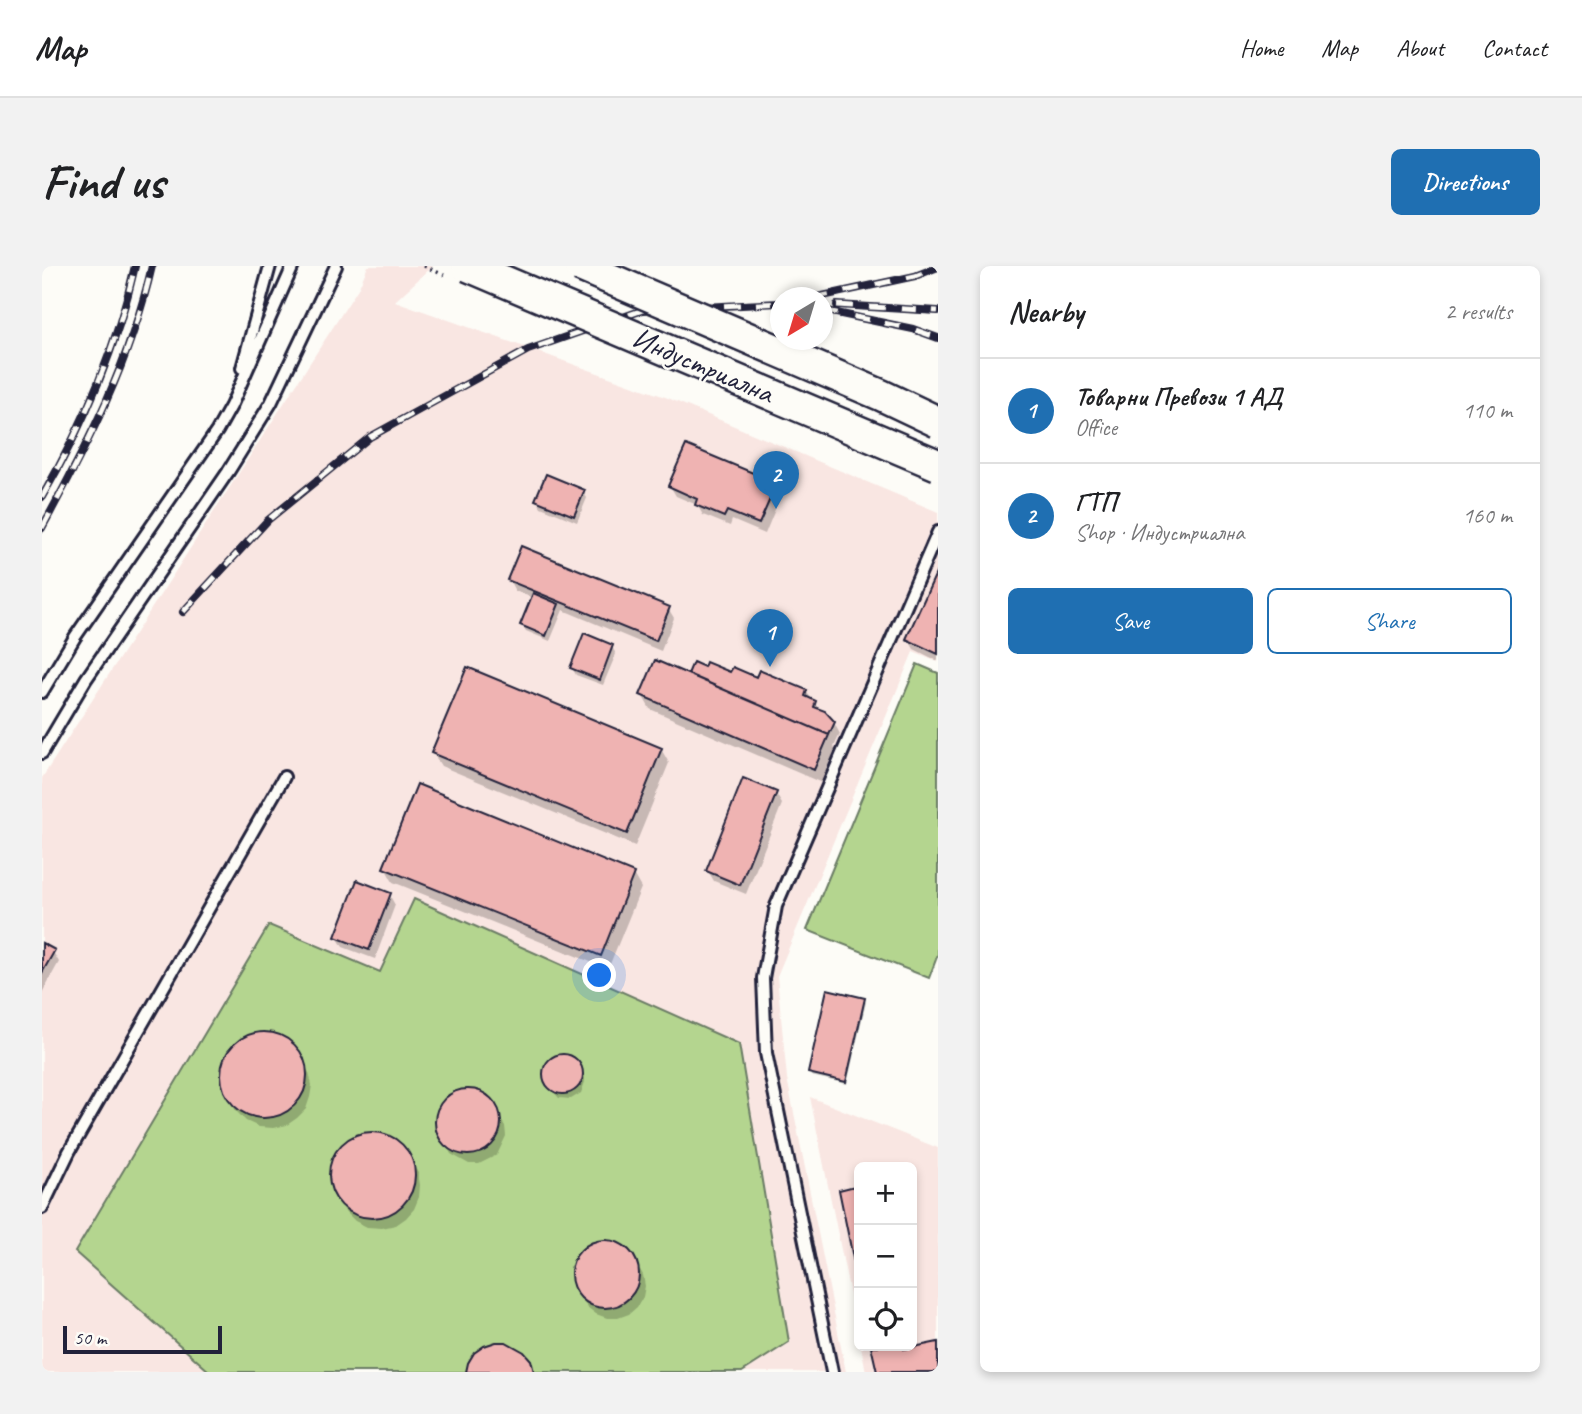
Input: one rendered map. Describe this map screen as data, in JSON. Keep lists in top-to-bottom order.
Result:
{
  "streets": {
    "main road": ["Индустриална"]
  },
  "scale_bar": "50 m",
  "north": "bottom left",
  "page": {
    "header": "Map",
    "nav": [
      "Home",
      "Map",
      "About",
      "Contact"
    ],
    "buttons": [
      "Directions",
      ["Save", "Share"]
    ],
    "title": "Find us",
    "heading": ["Nearby", "2 results"],
    "list": [
      {
        "mark": "1",
        "name": "Товарни Превози 1 АД",
        "note": "Office",
        "value": "110 m"
      },
      {
        "mark": "2",
        "name": "ГТП",
        "note": "Shop · Индустриална",
        "value": "160 m"
      }
    ],
    "pins": ["2", "1"],
    "map_buttons": ["+", "−"],
    "scale": "50 m"
  }
}
